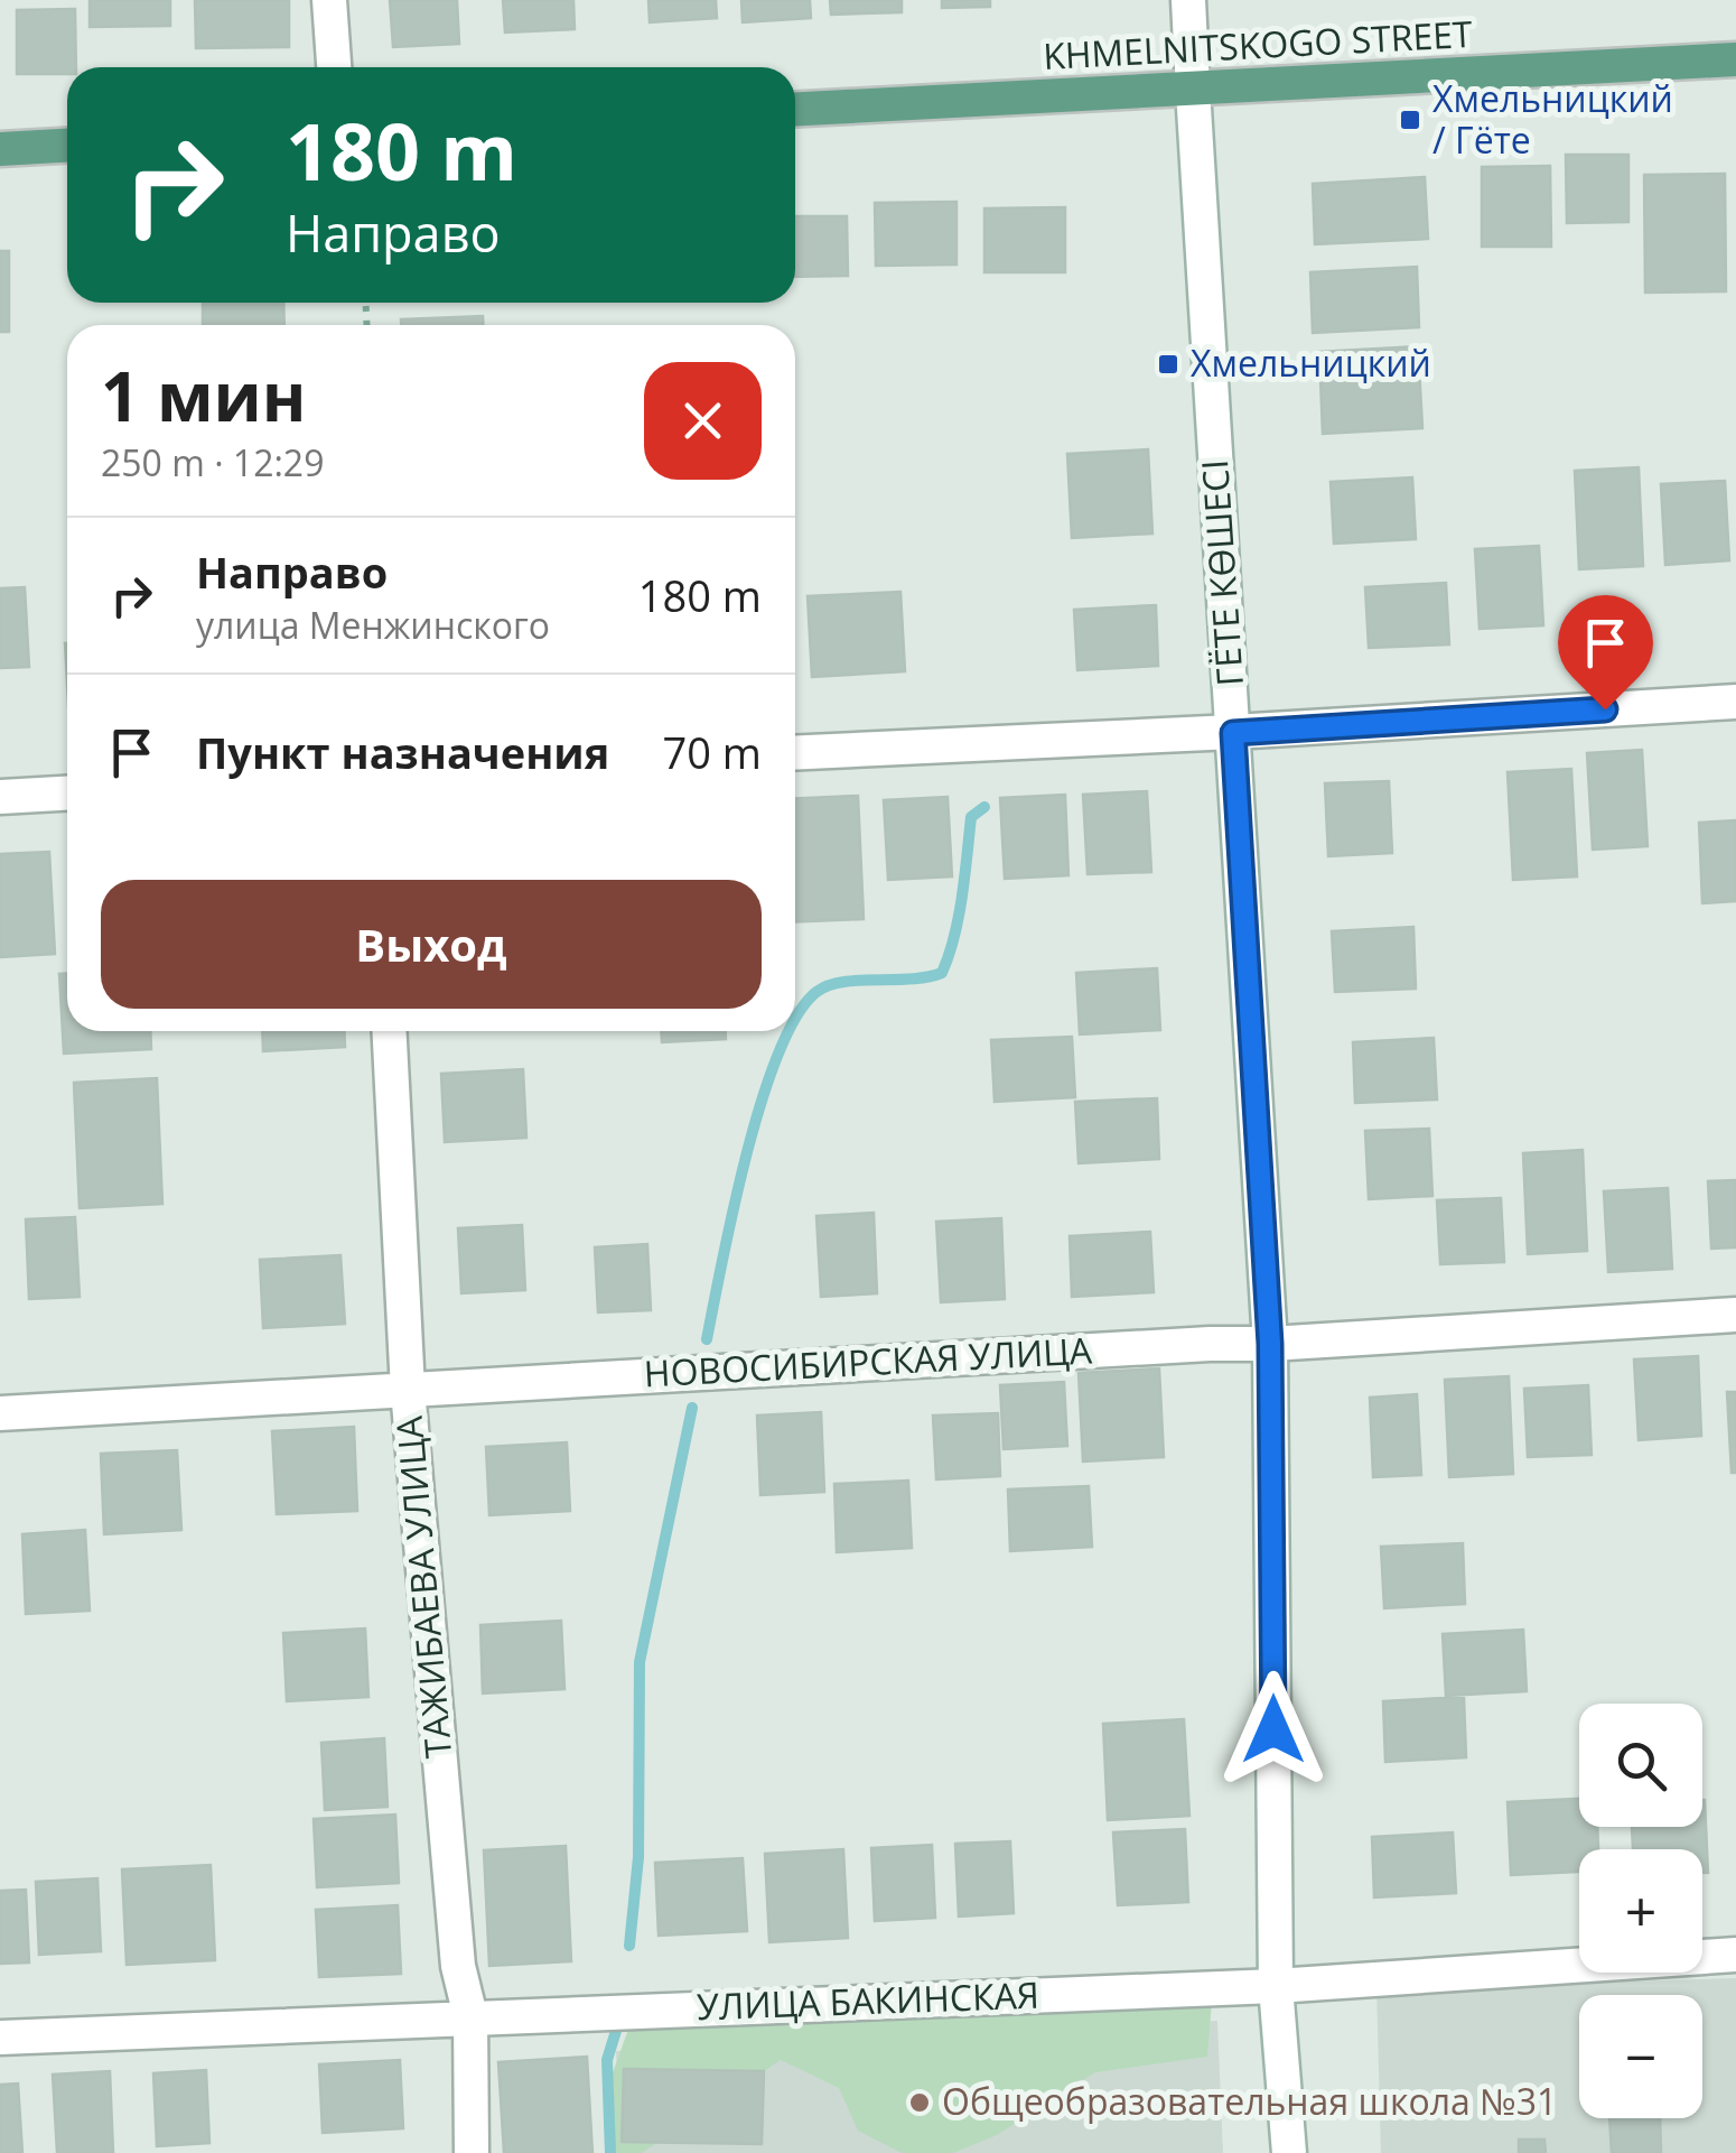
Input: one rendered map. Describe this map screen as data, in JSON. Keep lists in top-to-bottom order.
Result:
{
  "streets": {
    "main road": ["KHMELNITSKOGO STREET"],
    "street": [
      "ГЁТЕ КӨШЕСІ",
      "НОВОСИБИРСКАЯ УЛИЦА",
      "ТАЖИБАЕВА УЛИЦА",
      "УЛИЦА БАКИНСКАЯ"
    ]
  },
  "crossings": [
    ["KHMELNITSKOGO STREET", "ГЁТЕ КӨШЕСІ"],
    ["ГЁТЕ КӨШЕСІ", "НОВОСИБИРСКАЯ УЛИЦА"],
    ["ГЁТЕ КӨШЕСІ", "УЛИЦА БАКИНСКАЯ"],
    ["НОВОСИБИРСКАЯ УЛИЦА", "ТАЖИБАЕВА УЛИЦА"],
    ["ТАЖИБАЕВА УЛИЦА", "УЛИЦА БАКИНСКАЯ"]
  ],
  "places": {
    "transit": ["Хмельницкий / Гёте", "Хмельницкий"],
    "other": ["Общеобразовательная школа №31"]
  },
  "page": {
    "turn": ["180 m", "Направо"],
    "heading": ["1 мин", "250 m · 12:29"],
    "list": [
      {
        "name": "Направо",
        "note": "улица Менжинского",
        "value": "180 m"
      },
      {
        "name": "Пункт назначения",
        "value": "70 m"
      }
    ],
    "buttons": "Выход",
    "map_buttons": ["+", "−"]
  }
}
